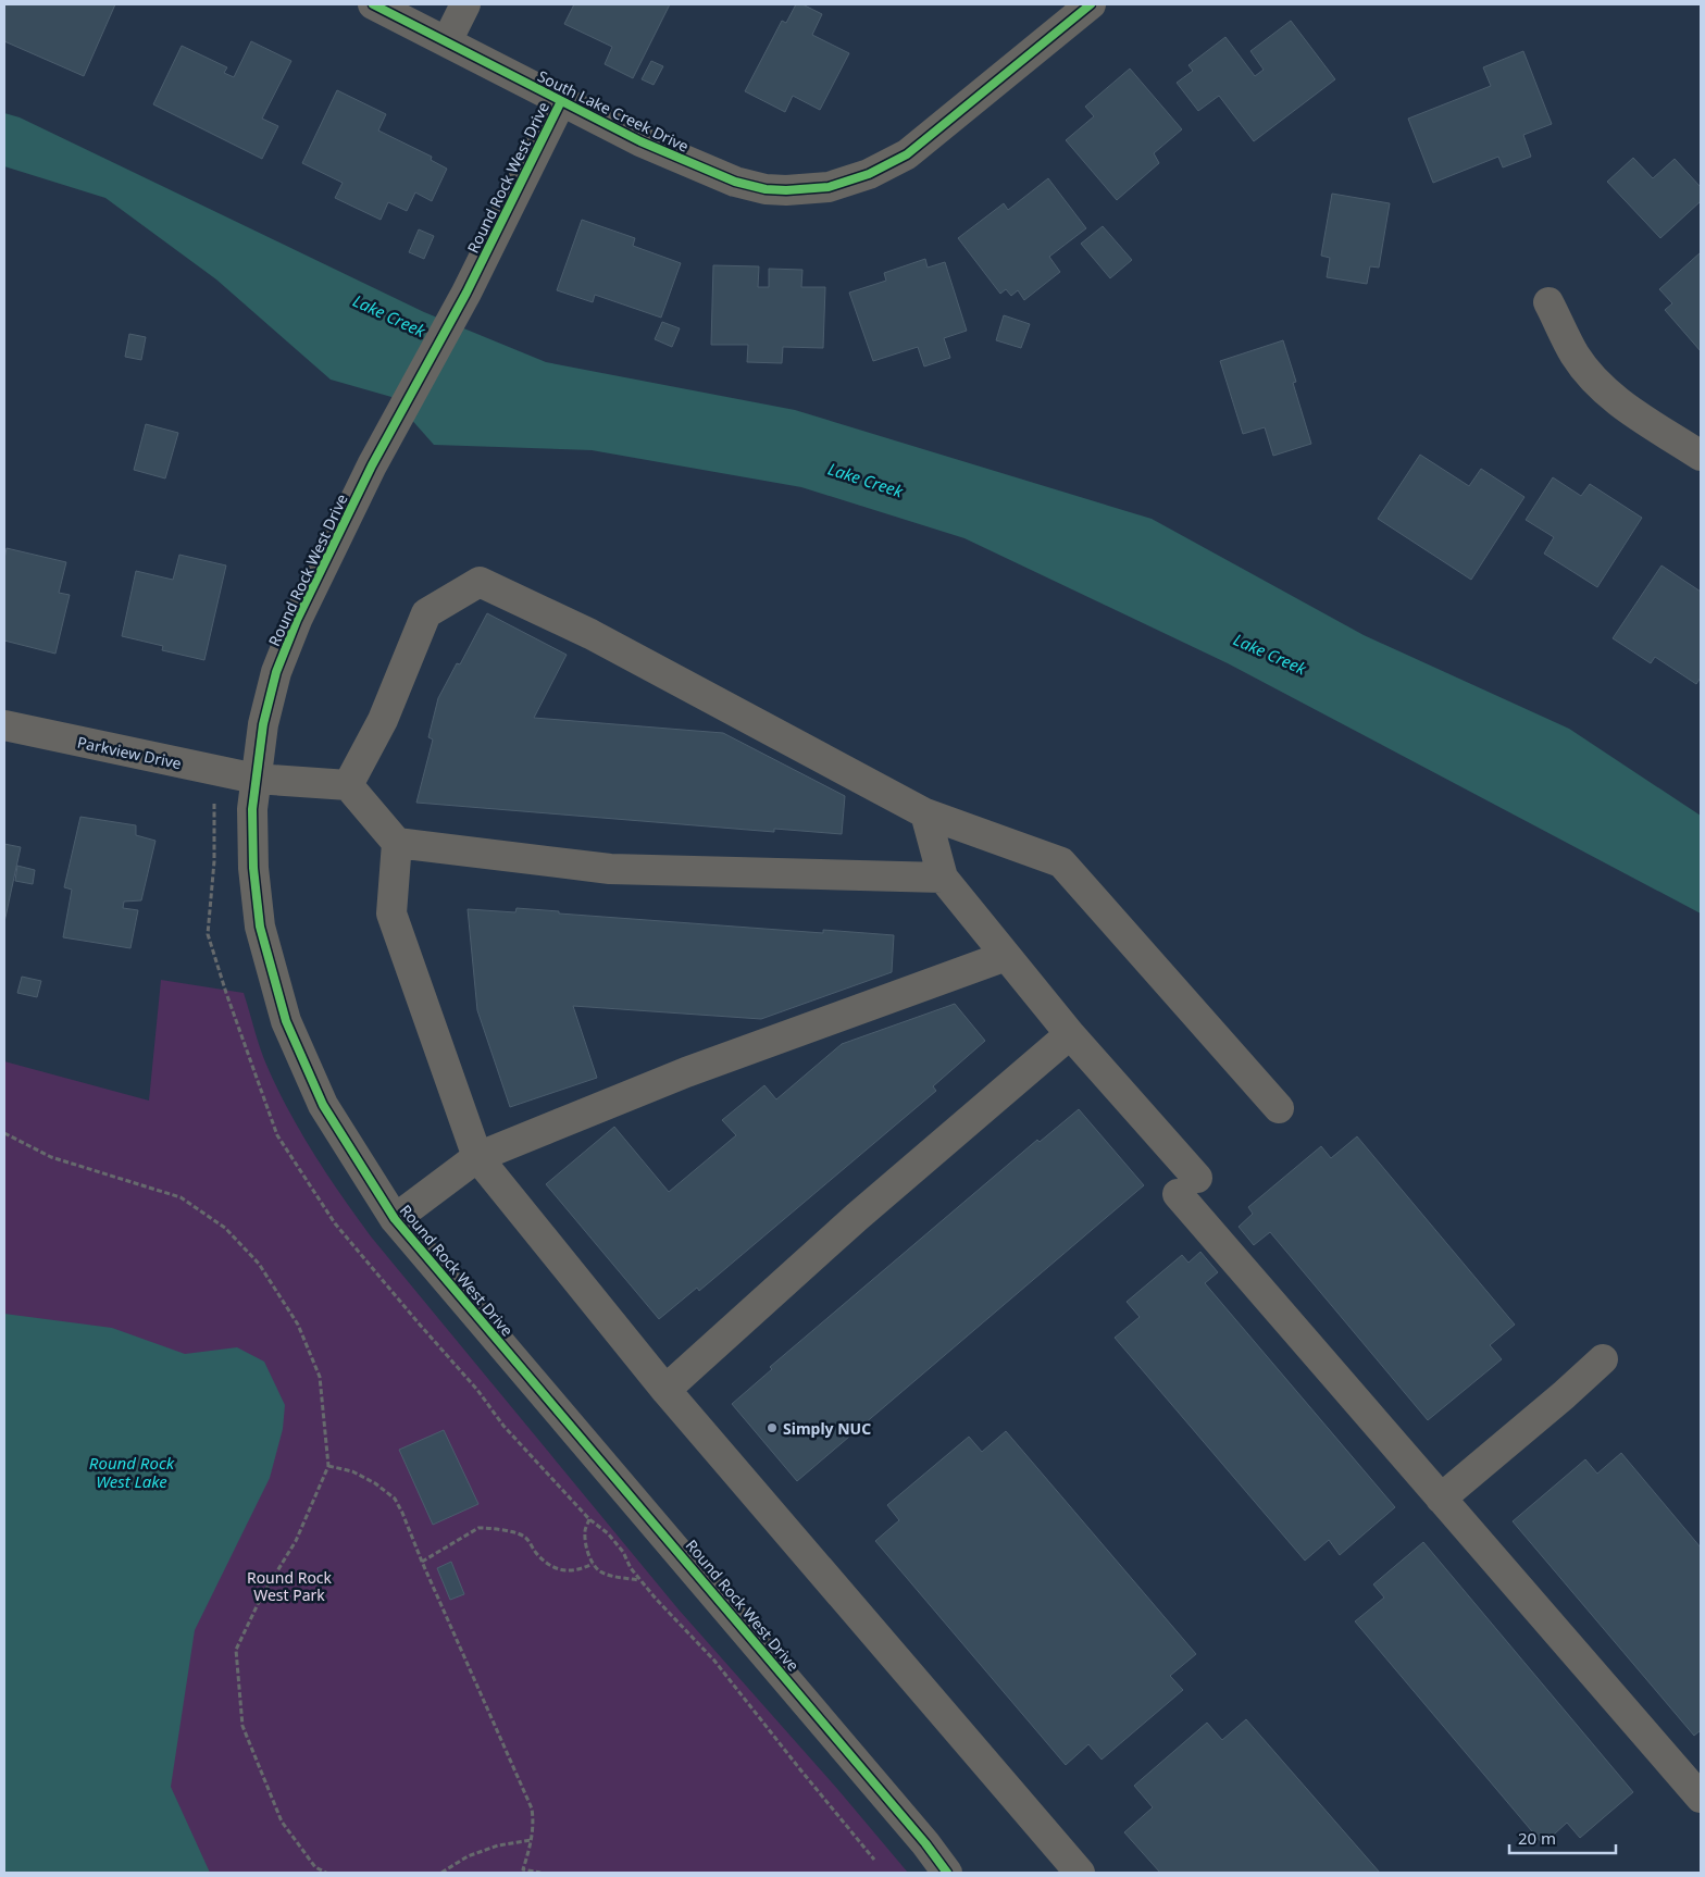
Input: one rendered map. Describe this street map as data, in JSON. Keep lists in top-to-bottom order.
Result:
{
  "streets": {
    "street": ["South Lake Creek Drive", "Round Rock West Drive", "Parkview Drive"]
  },
  "crossings": [
    ["South Lake Creek Drive", "Round Rock West Drive"],
    ["Round Rock West Drive", "Parkview Drive"]
  ],
  "water": ["Lake Creek", "Round Rock West Lake"],
  "parks": ["Round Rock West Park"],
  "places": ["Simply NUC"],
  "scale_bar": "20 m"
}
